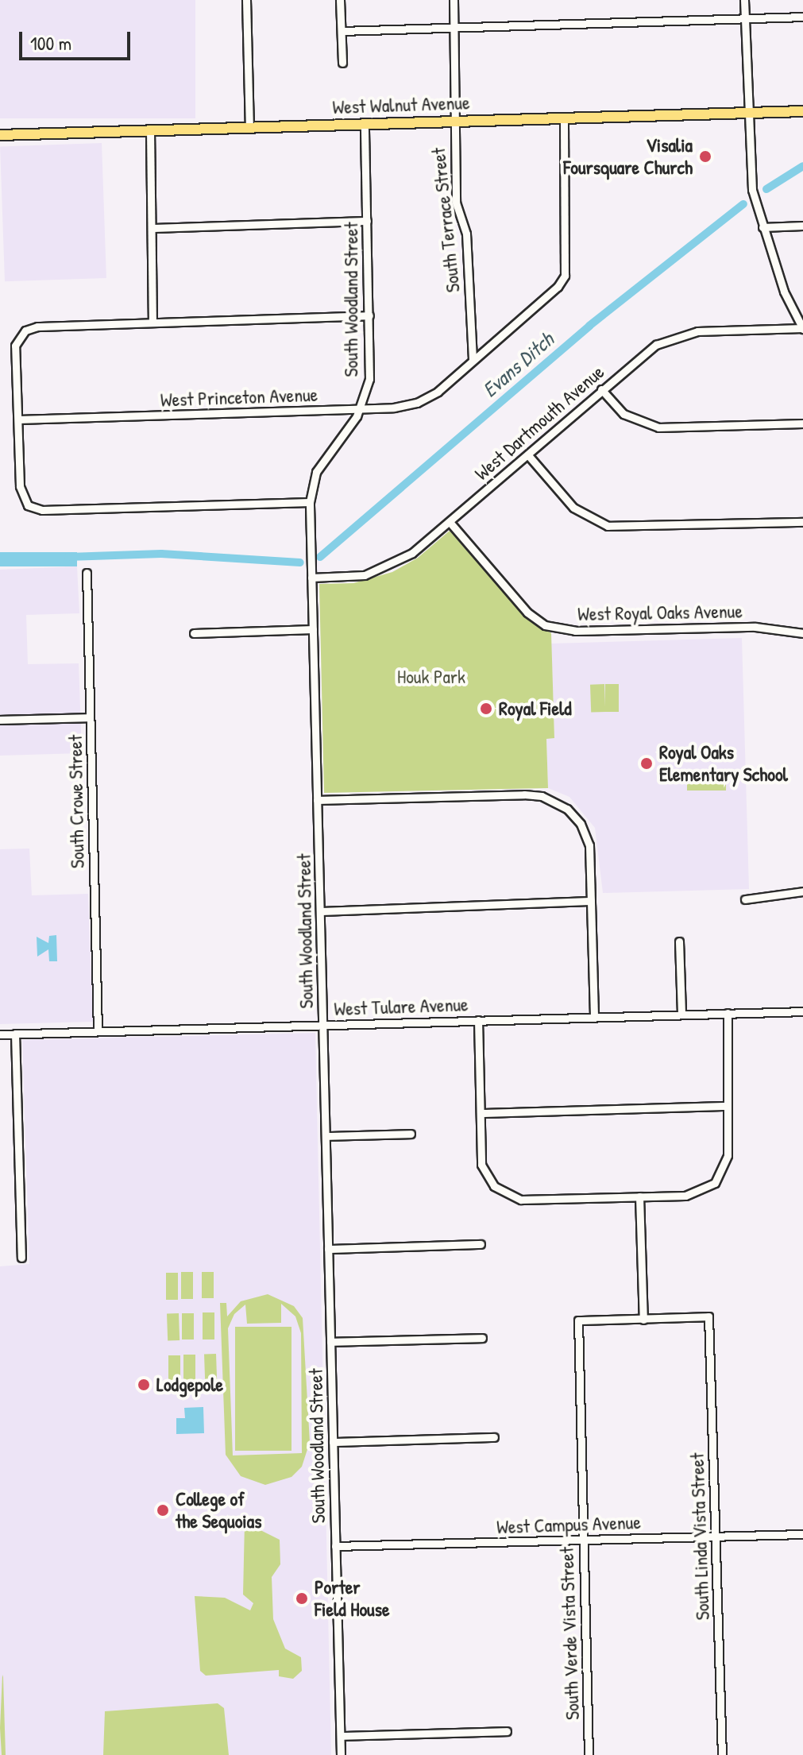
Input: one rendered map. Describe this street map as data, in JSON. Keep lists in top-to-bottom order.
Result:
{
  "streets": {
    "main road": ["West Walnut Avenue"],
    "street": [
      "South Terrace Street",
      "South Woodland Street",
      "West Princeton Avenue",
      "West Dartmouth Avenue",
      "West Royal Oaks Avenue",
      "South Crowe Street",
      "West Tulare Avenue",
      "West Campus Avenue",
      "South Linda Vista Street",
      "South Verde Vista Street"
    ]
  },
  "crossings": [
    ["West Walnut Avenue", "South Terrace Street"],
    ["West Walnut Avenue", "South Woodland Street"],
    ["West Walnut Avenue", "West Princeton Avenue"],
    ["South Terrace Street", "West Princeton Avenue"],
    ["South Woodland Street", "West Princeton Avenue"],
    ["South Woodland Street", "West Dartmouth Avenue"],
    ["South Woodland Street", "West Tulare Avenue"],
    ["South Woodland Street", "West Campus Avenue"],
    ["West Dartmouth Avenue", "West Royal Oaks Avenue"],
    ["South Crowe Street", "West Tulare Avenue"],
    ["West Campus Avenue", "South Linda Vista Street"],
    ["West Campus Avenue", "South Verde Vista Street"],
    ["South Linda Vista Street", "South Verde Vista Street"]
  ],
  "water": ["Evans Ditch"],
  "parks": ["Houk Park"],
  "places": [
    "Visalia Foursquare Church",
    "Royal Field",
    "Royal Oaks Elementary School",
    "Lodgepole",
    "College of the Sequoias",
    "Porter Field House"
  ],
  "scale_bar": "100 m"
}
